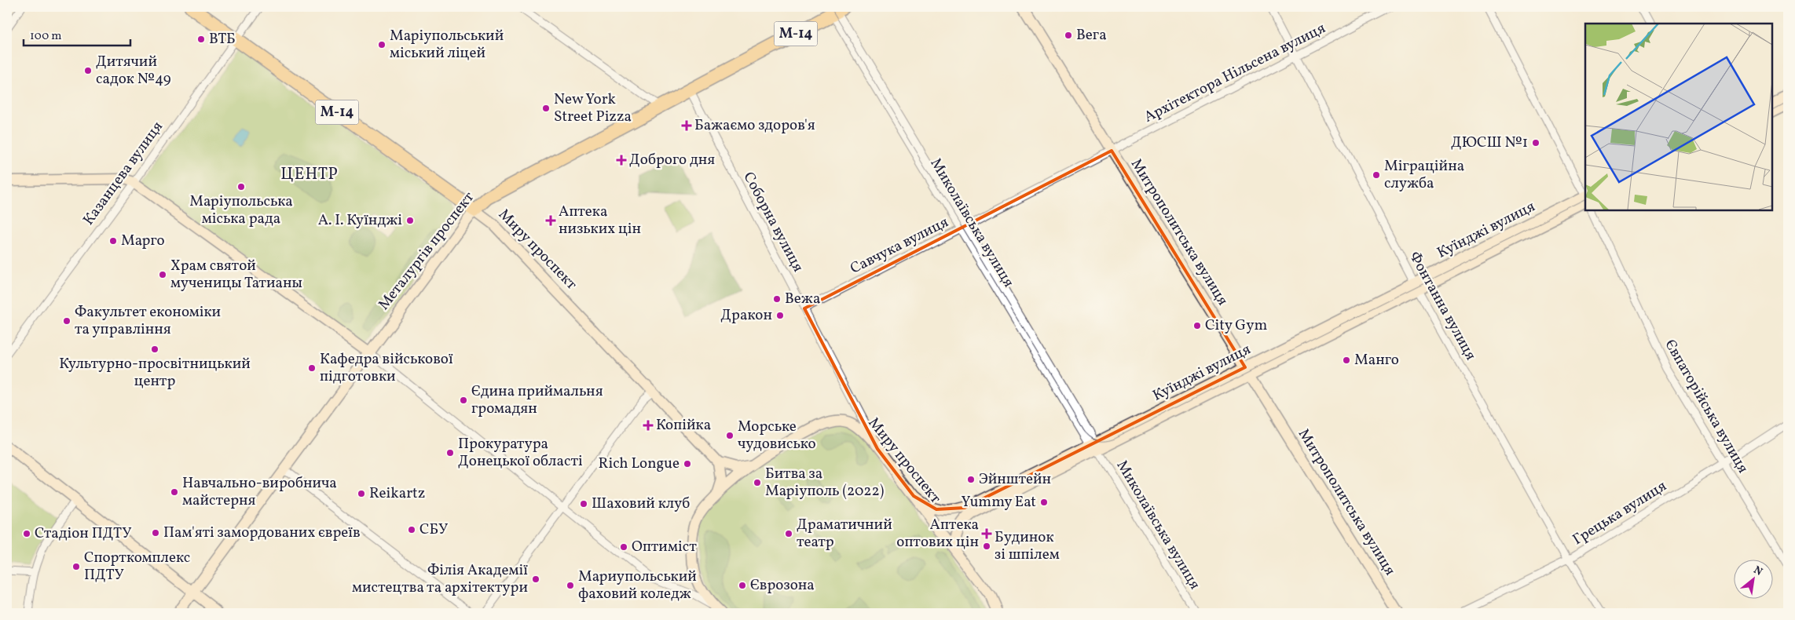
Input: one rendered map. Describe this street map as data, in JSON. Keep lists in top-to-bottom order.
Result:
{
  "streets": {
    "highway": ["М-14", "Миру проспект", "Металургів проспект"],
    "main road": ["Куїнджі вулиця", "Митрополитська вулиця"],
    "street": [
      "Архітектора Нільсена вулиця",
      "Казанцева вулиця",
      "Соборна вулиця",
      "Миколаївська вулиця",
      "Савчука вулиця",
      "Фонтанна вулиця",
      "Євпаторійська вулиця",
      "Грецька вулиця"
    ]
  },
  "crossings": [
    ["Архітектора Нільсена вулиця", "Митрополитська вулиця"],
    ["Архітектора Нільсена вулиця", "Савчука вулиця"],
    ["Архітектора Нільсена вулиця", "Фонтанна вулиця"],
    ["Казанцева вулиця", "Миру проспект"],
    ["Соборна вулиця", "Савчука вулиця"],
    ["Соборна вулиця", "Миру проспект"],
    ["Соборна вулиця", "Металургів проспект"],
    ["Миколаївська вулиця", "Куїнджі вулиця"],
    ["Миколаївська вулиця", "Савчука вулиця"],
    ["Миколаївська вулиця", "Металургів проспект"],
    ["Куїнджі вулиця", "Митрополитська вулиця"],
    ["Куїнджі вулиця", "Миру проспект"],
    ["Куїнджі вулиця", "Фонтанна вулиця"],
    ["Митрополитська вулиця", "Савчука вулиця"],
    ["Миру проспект", "Металургів проспект"],
    ["Фонтанна вулиця", "Грецька вулиця"],
    ["Євпаторійська вулиця", "Грецька вулиця"]
  ],
  "districts": ["ЦЕНТР"],
  "places": {
    "other": [
      "Вега",
      "ВТБ",
      "Маріупольський міський ліцей",
      "Дитячий садок №49",
      "New York Street Pizza",
      "ДЮСШ №1",
      "Міграційна служба",
      "Маріупольська міська рада",
      "А. І. Куїнджі",
      "Марго",
      "Храм святой мученицы Татианы",
      "Вежа",
      "Дракон",
      "Факультет економіки та управління",
      "City Gym",
      "Культурно-просвітницький центр",
      "Манго",
      "Кафедра військової підготовки",
      "Єдина приймальня громадян",
      "Морське чудовисько",
      "Прокуратура Донецької області",
      "Rich Longue",
      "Эйнштейн",
      "Битва за Маріуполь (2022)",
      "Навчально-виробнича майстерня",
      "Reikartz",
      "Yummy Eat",
      "Шаховий клуб",
      "СБУ",
      "Пам'яті замордованих євреїв",
      "Стадіон ПДТУ",
      "Драматичний театр",
      "Будинок зі шпілем",
      "Оптиміст",
      "Спорткомплекс ПДТУ",
      "Філія Академії мистецтва та архітектури",
      "Мариупольський фаховий коледж",
      "Єврозона"
    ],
    "health": [
      "Бажаємо здоров'я",
      "Доброго дня",
      "Аптека низьких цін",
      "Копійка",
      "Аптека оптових цін"
    ]
  },
  "scale_bar": "100 m",
  "north": "top right"
}
